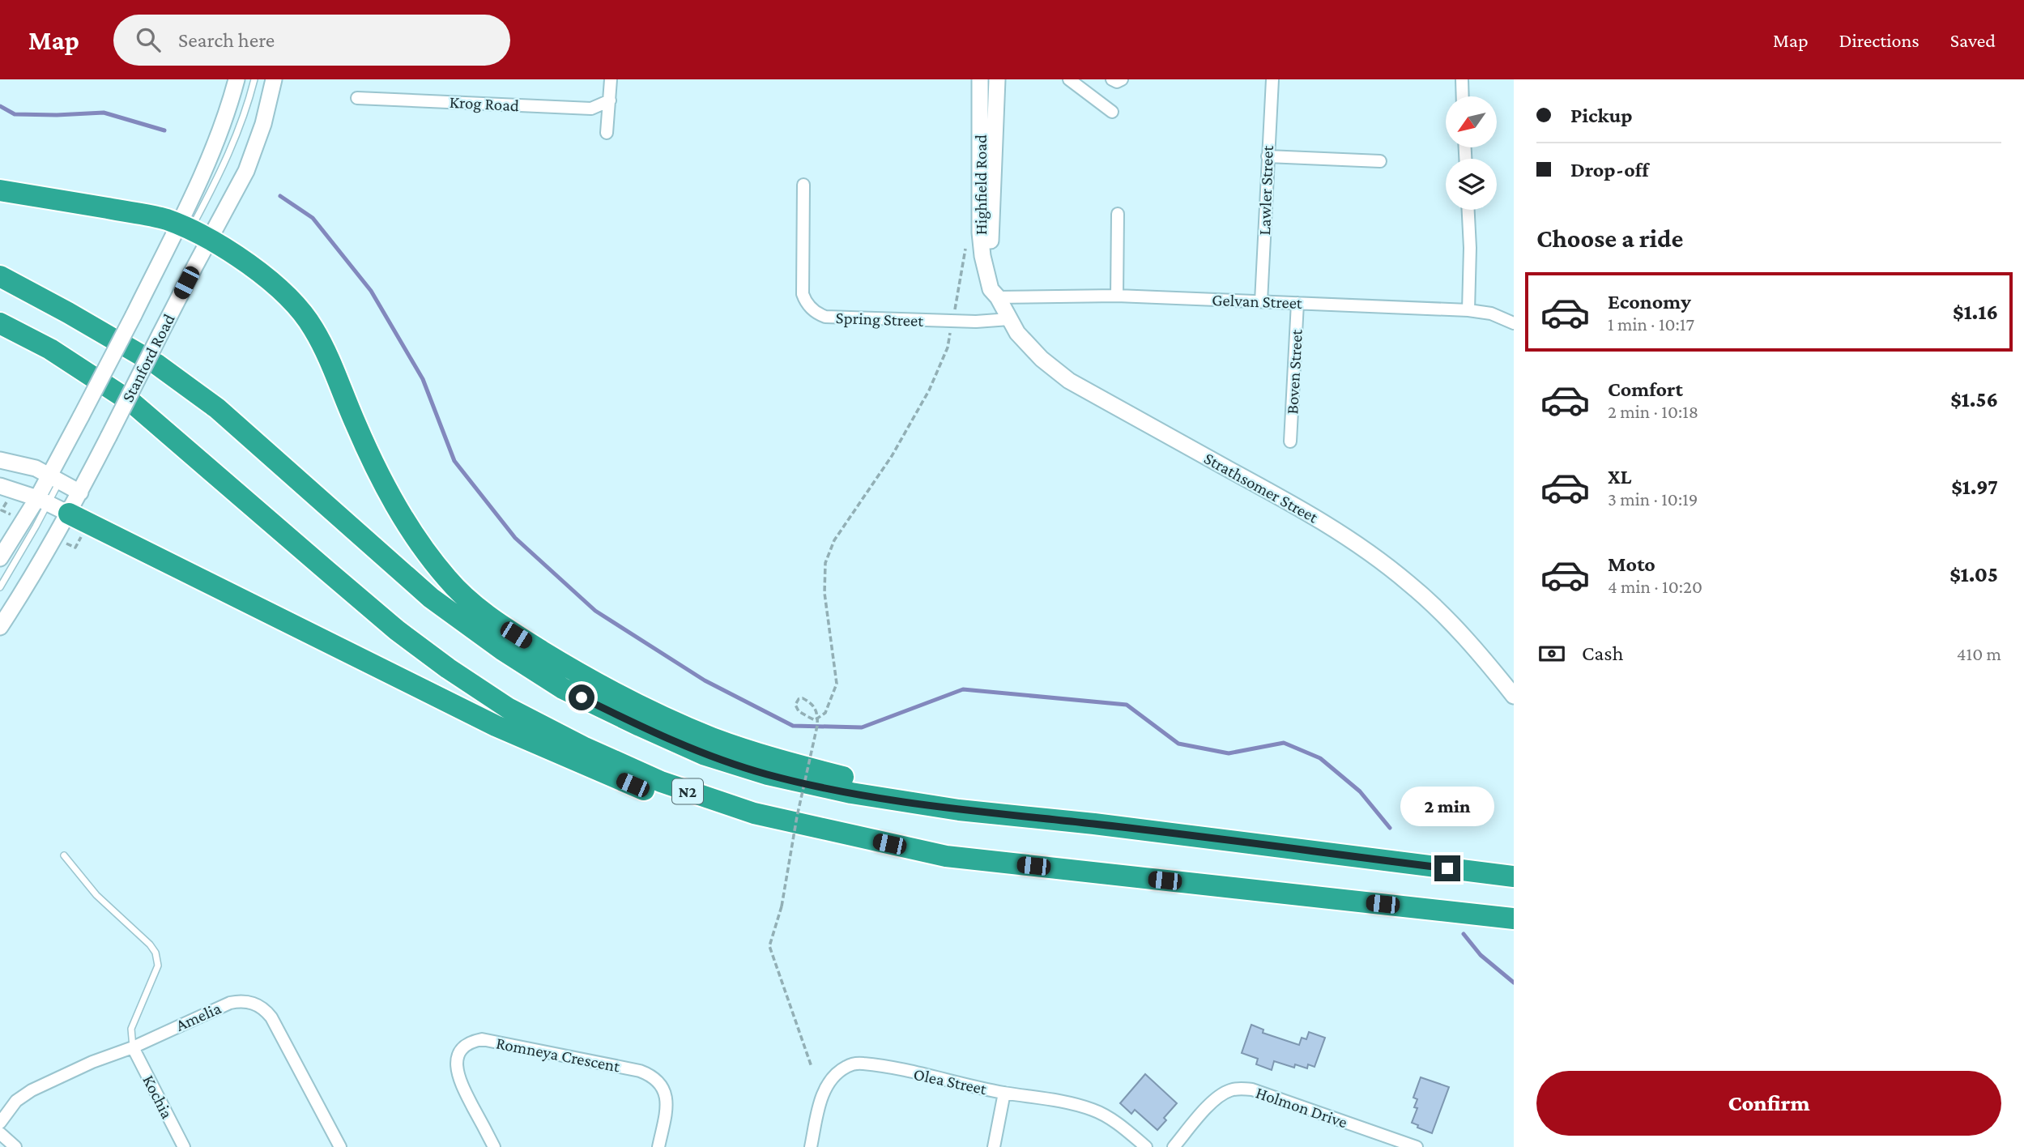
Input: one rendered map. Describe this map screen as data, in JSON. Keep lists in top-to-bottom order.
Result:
{
  "streets": {
    "highway": ["N2"],
    "street": [
      "Krog Road",
      "Highfield Road",
      "Lawler Street",
      "Gelvan Street",
      "Spring Street",
      "Stanford Road",
      "Boven Street",
      "Strathsomer Street",
      "Amelia",
      "Romneya Crescent",
      "Olea Street",
      "Kochia",
      "Holmon Drive"
    ]
  },
  "crossings": [
    ["Highfield Road", "Gelvan Street"],
    ["Highfield Road", "Strathsomer Street"],
    ["Lawler Street", "Gelvan Street"],
    ["Gelvan Street", "Boven Street"],
    ["Gelvan Street", "Strathsomer Street"],
    ["Spring Street", "Strathsomer Street"],
    ["Amelia", "Kochia"]
  ],
  "north": "bottom left",
  "page": {
    "header": "Map",
    "search": "Search here",
    "nav": ["Map", "Directions", "Saved"],
    "banner": ["Pickup", "Drop-off"],
    "heading": "Choose a ride",
    "list": [
      {
        "name": "Economy",
        "note": "1 min · 10:17",
        "value": "$1.16"
      },
      {
        "name": "Comfort",
        "note": "2 min · 10:18",
        "value": "$1.56"
      },
      {
        "name": "XL",
        "note": "3 min · 10:19",
        "value": "$1.97"
      },
      {
        "name": "Moto",
        "note": "4 min · 10:20",
        "value": "$1.05"
      }
    ],
    "pay": ["Cash", "410 m"],
    "bubble": "2 min",
    "buttons": "Confirm"
  }
}
